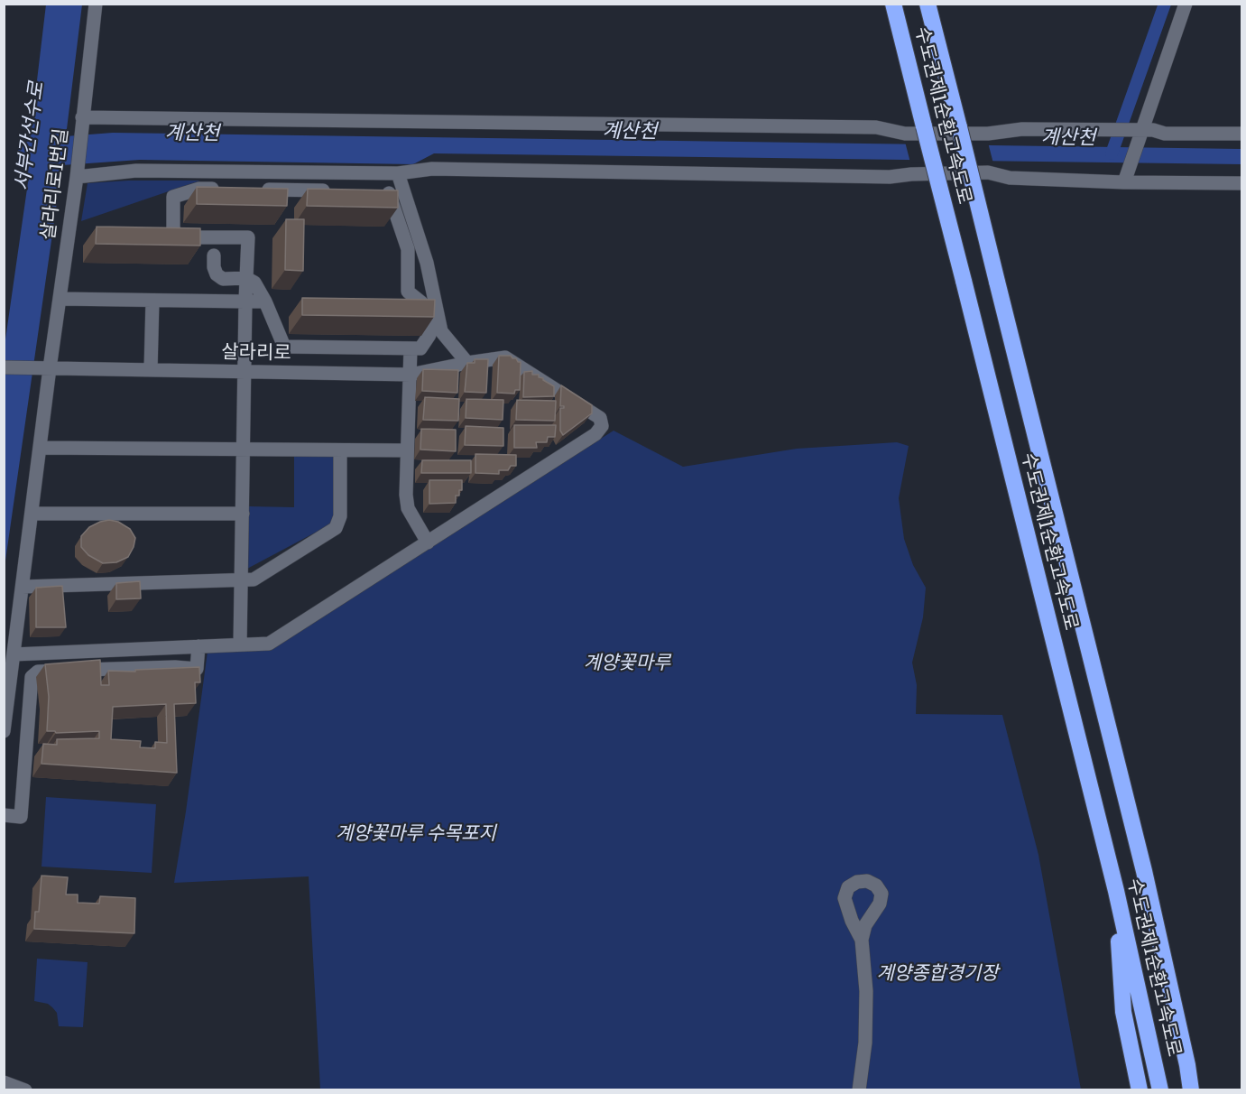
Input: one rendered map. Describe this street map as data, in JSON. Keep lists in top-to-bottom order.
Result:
{
  "streets": {
    "highway": ["수도권제1순환고속도로"],
    "street": ["살라리로1번길", "살라리로"]
  },
  "crossings": [
    ["살라리로1번길", "살라리로"]
  ],
  "water": ["계산천", "서부간선수로"],
  "parks": ["계양꽃마루", "계양꽃마루 수목포지", "계양종합경기장"]
}
